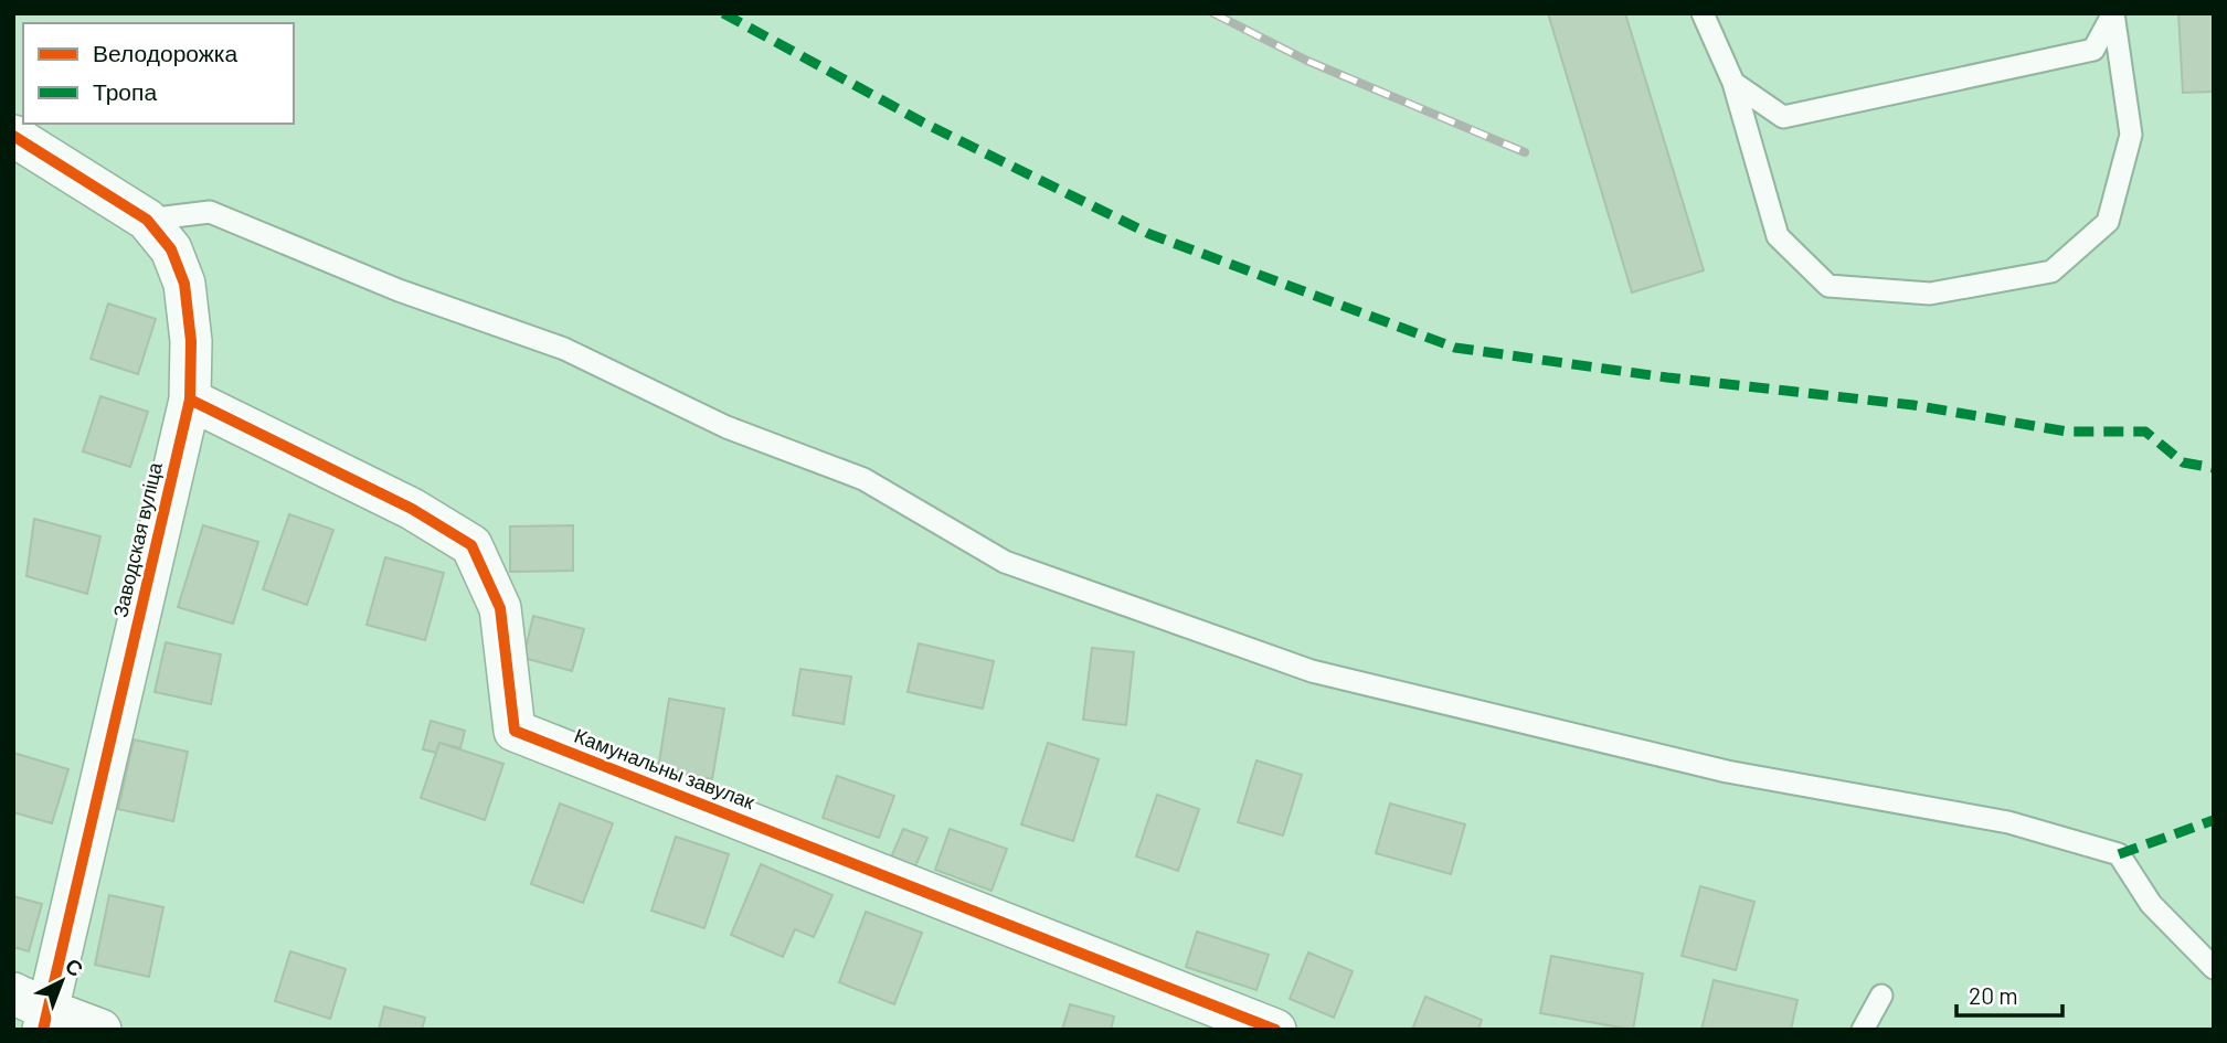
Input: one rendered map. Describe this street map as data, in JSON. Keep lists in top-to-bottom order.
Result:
{
  "streets": {
    "street": ["Заводская вуліца", "Камунальны завулак"]
  },
  "crossings": [
    ["Заводская вуліца", "Камунальны завулак"]
  ],
  "legend": ["Велодорожка", "Тропа"],
  "scale_bar": "20 m",
  "north": "top right"
}
